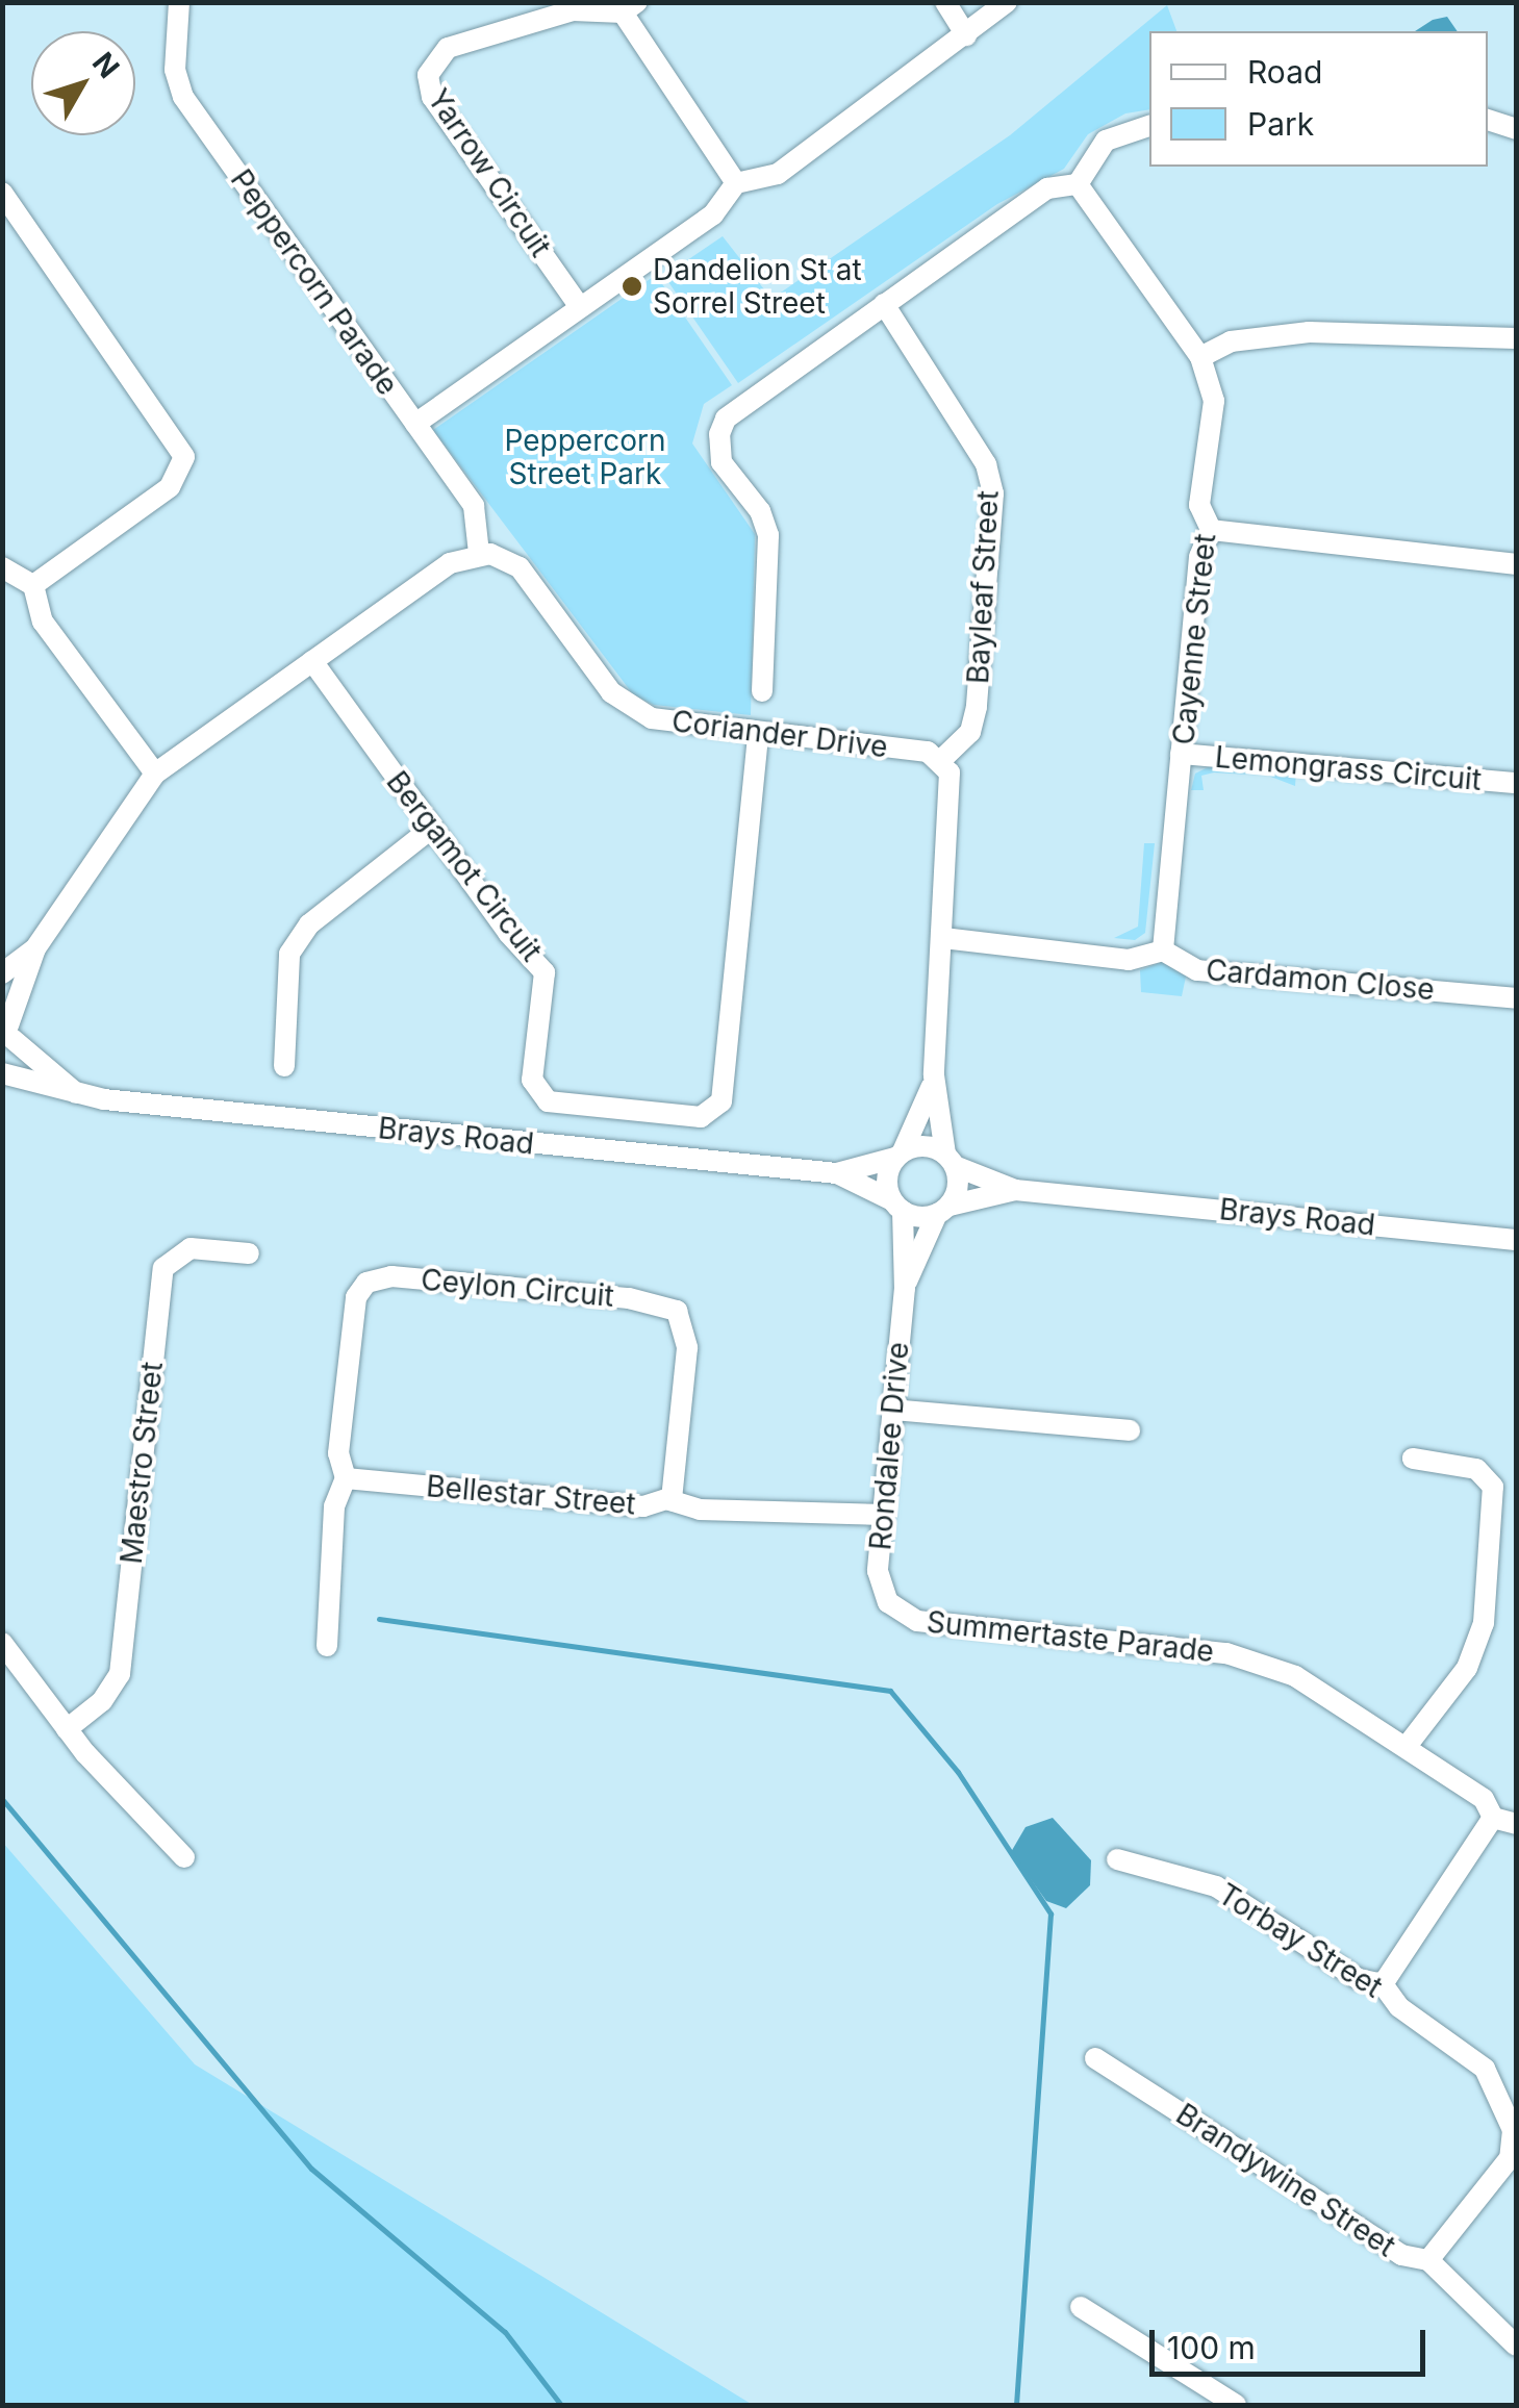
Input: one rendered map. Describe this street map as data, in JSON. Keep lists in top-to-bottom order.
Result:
{
  "streets": {
    "street": [
      "Yarrow Circuit",
      "Peppercorn Parade",
      "Bayleaf Street",
      "Cayenne Street",
      "Coriander Drive",
      "Lemongrass Circuit",
      "Bergamot Circuit",
      "Cardamon Close",
      "Brays Road",
      "Ceylon Circuit",
      "Rondalee Drive",
      "Maestro Street",
      "Bellestar Street",
      "Summertaste Parade",
      "Torbay Street",
      "Brandywine Street"
    ]
  },
  "crossings": [
    ["Peppercorn Parade", "Coriander Drive"],
    ["Bayleaf Street", "Coriander Drive"],
    ["Cayenne Street", "Lemongrass Circuit"],
    ["Cayenne Street", "Cardamon Close"],
    ["Coriander Drive", "Bergamot Circuit"],
    ["Brays Road", "Rondalee Drive"],
    ["Ceylon Circuit", "Bellestar Street"],
    ["Rondalee Drive", "Bellestar Street"],
    ["Rondalee Drive", "Summertaste Parade"],
    ["Torbay Street", "Brandywine Street"]
  ],
  "parks": ["Peppercorn Street Park"],
  "places": ["Dandelion St at Sorrel Street"],
  "legend": ["Road", "Park"],
  "scale_bar": "100 m",
  "north": "top right"
}
